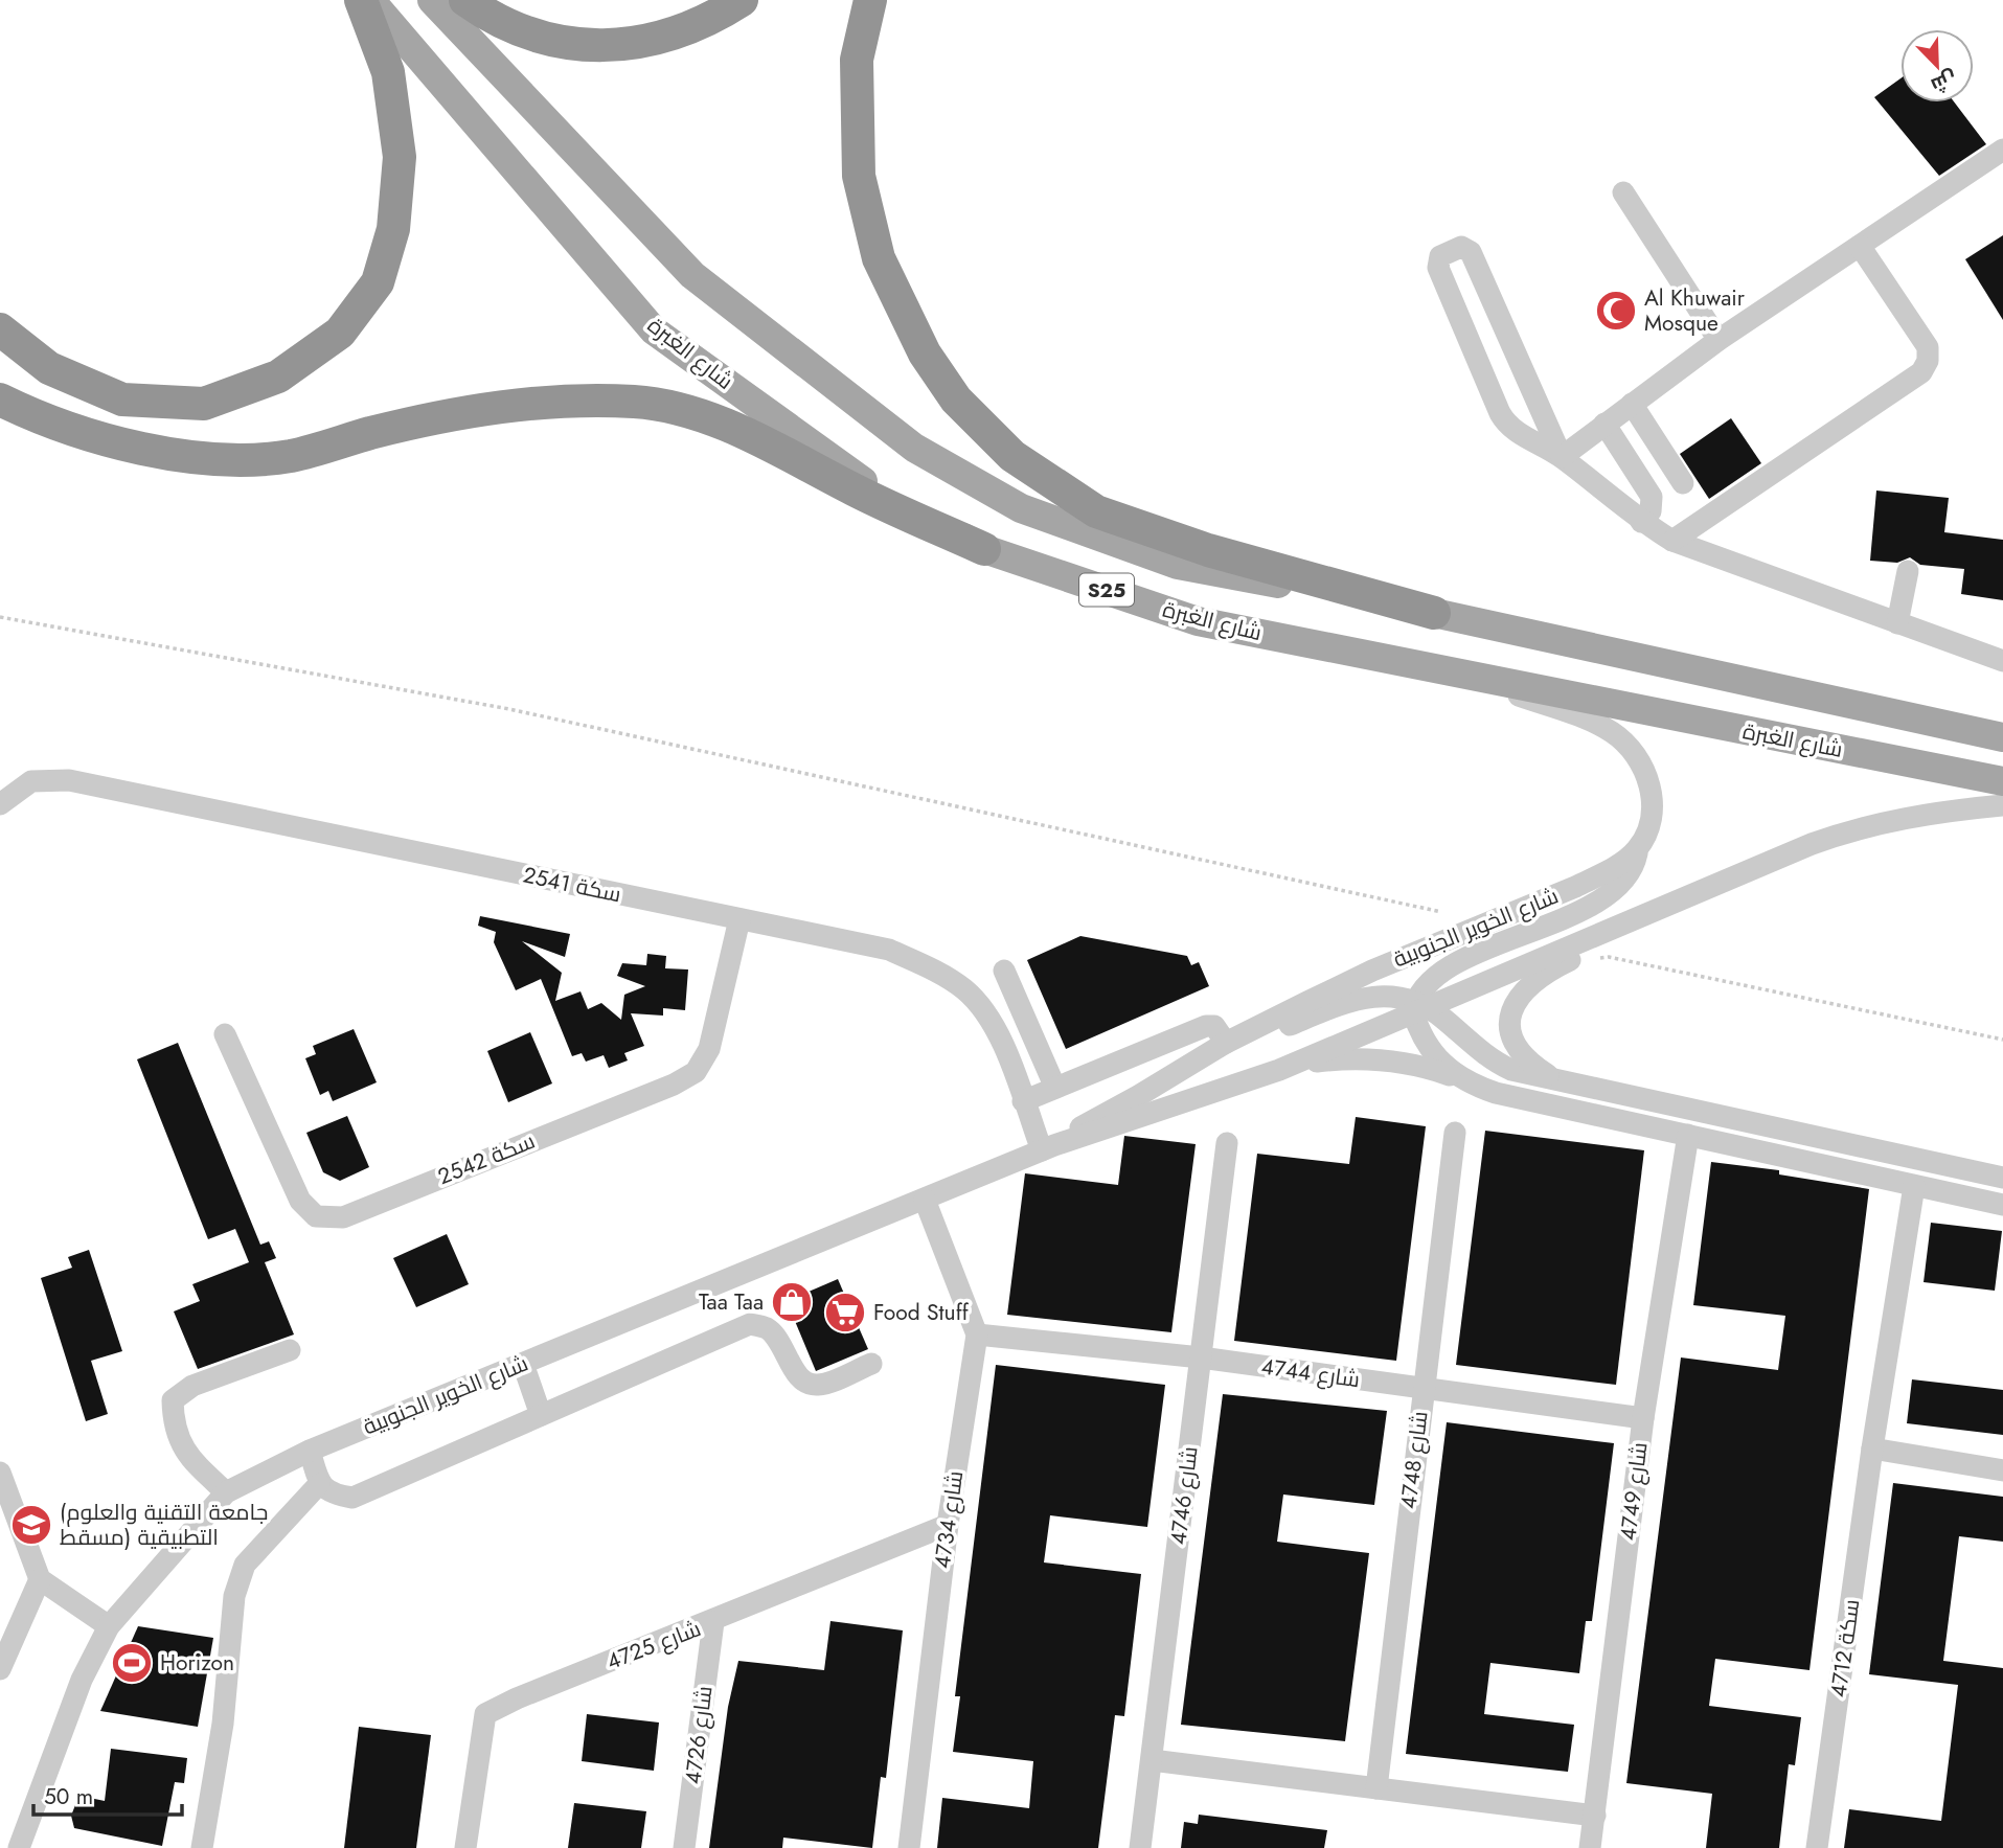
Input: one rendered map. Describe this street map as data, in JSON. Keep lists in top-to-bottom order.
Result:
{
  "streets": {
    "main road": ["شارع الغبرة", "S25"],
    "street": [
      "سكة 2541",
      "شارع الخوير الجنوبية",
      "سكة 2542",
      "4744 شارع",
      "4748 شارع",
      "4749 شارع",
      "4746 شارع",
      "4734 شارع",
      "4725 شارع",
      "سكة 4712",
      "4726 شارع"
    ]
  },
  "crossings": [
    ["سكة 2541", "شارع الخوير الجنوبية"],
    ["سكة 2541", "سكة 2542"],
    ["شارع الخوير الجنوبية", "4734 شارع"],
    ["4744 شارع", "4748 شارع"],
    ["4744 شارع", "4749 شارع"],
    ["4744 شارع", "4746 شارع"],
    ["4744 شارع", "4734 شارع"],
    ["4734 شارع", "4725 شارع"],
    ["4725 شارع", "4726 شارع"]
  ],
  "places": {
    "mosque": ["Al Khuwair Mosque"],
    "shop": ["Taa Taa"],
    "supermarket": ["Food Stuff"],
    "school or university": ["(جامعة التقنية والعلوم التطبيقية (مسقط"],
    "sports": ["Horizon"]
  },
  "scale_bar": "50 m",
  "north": "bottom right"
}
